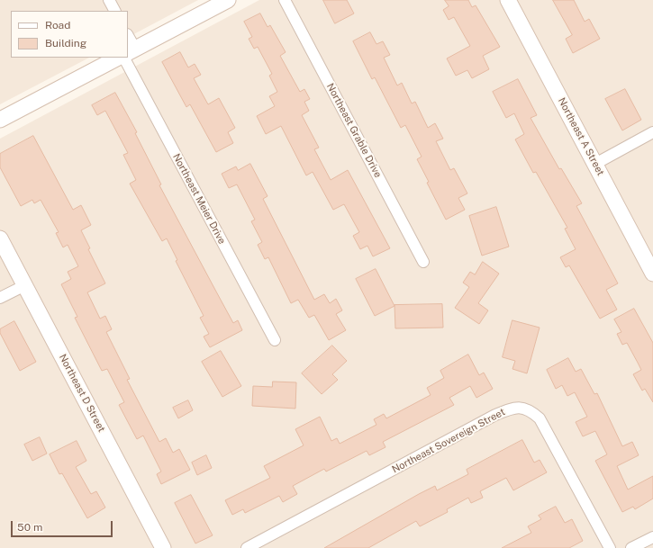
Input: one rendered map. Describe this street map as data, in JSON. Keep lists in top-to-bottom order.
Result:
{
  "streets": {
    "street": [
      "Northeast Grable Drive",
      "Northeast A Street",
      "Northeast Meier Drive",
      "Northeast D Street",
      "Northeast Sovereign Street"
    ]
  },
  "legend": ["Road", "Building"],
  "scale_bar": "50 m"
}
